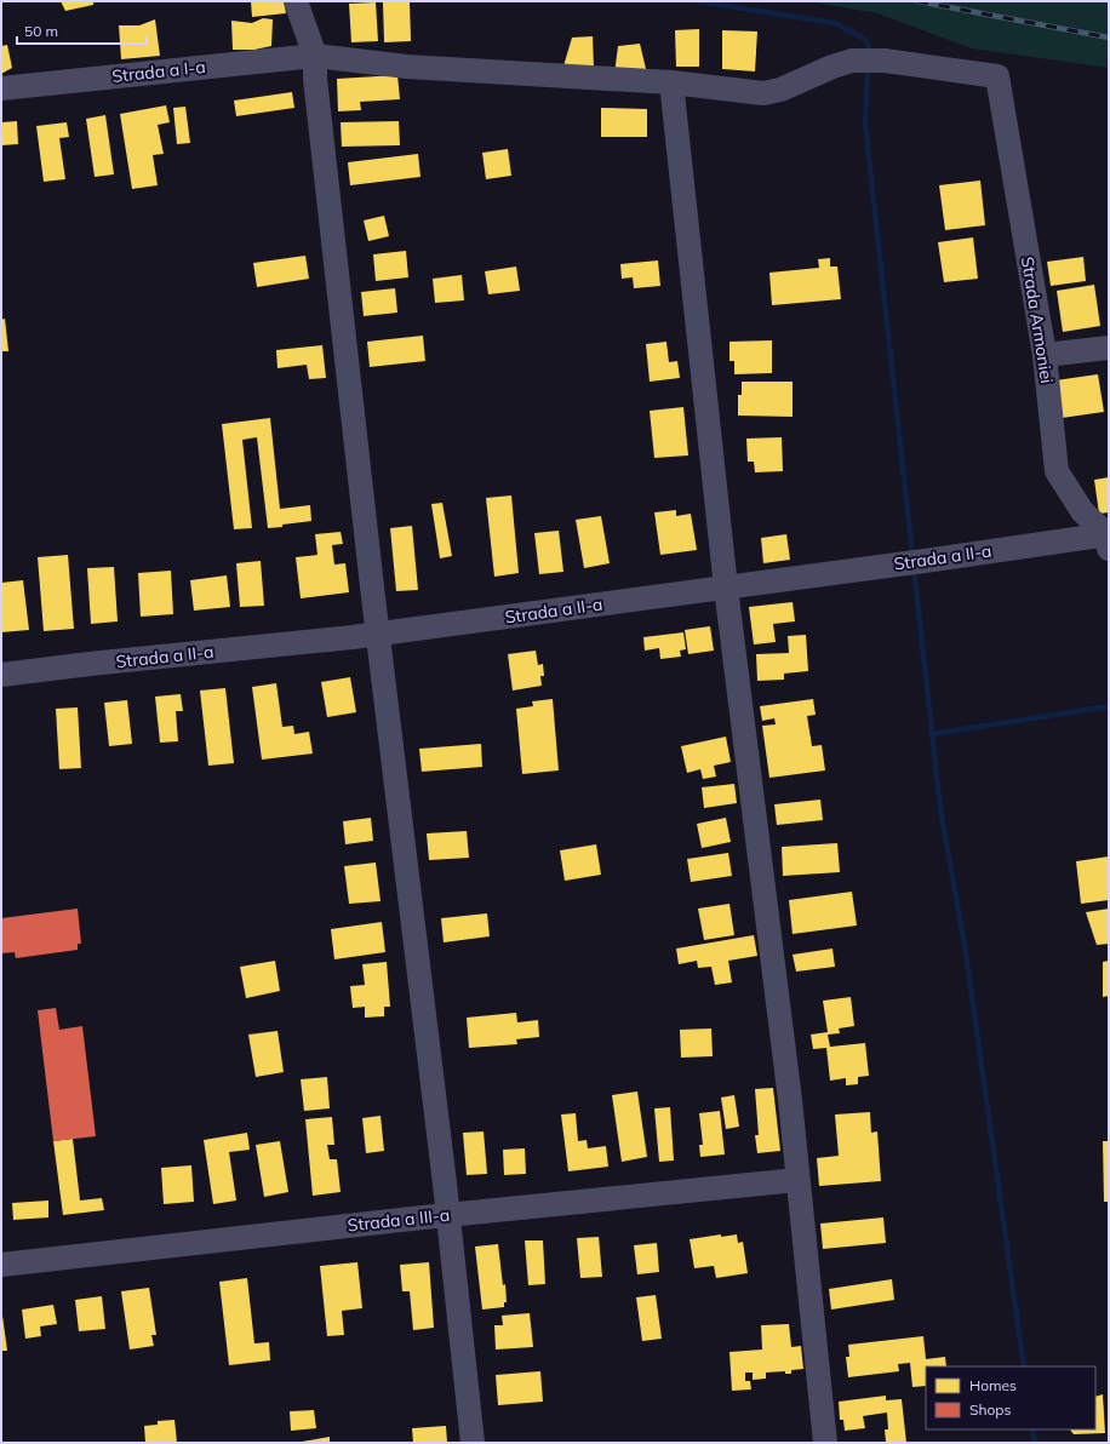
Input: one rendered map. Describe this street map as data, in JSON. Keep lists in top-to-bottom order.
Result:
{
  "streets": {
    "street": [
      "Strada a I-a",
      "Strada Armoniei",
      "Strada a II-a",
      "Strada a III-a"
    ]
  },
  "crossings": [
    ["Strada a I-a", "Strada Armoniei"],
    ["Strada Armoniei", "Strada a II-a"]
  ],
  "legend": ["Homes", "Shops"],
  "scale_bar": "50 m"
}
